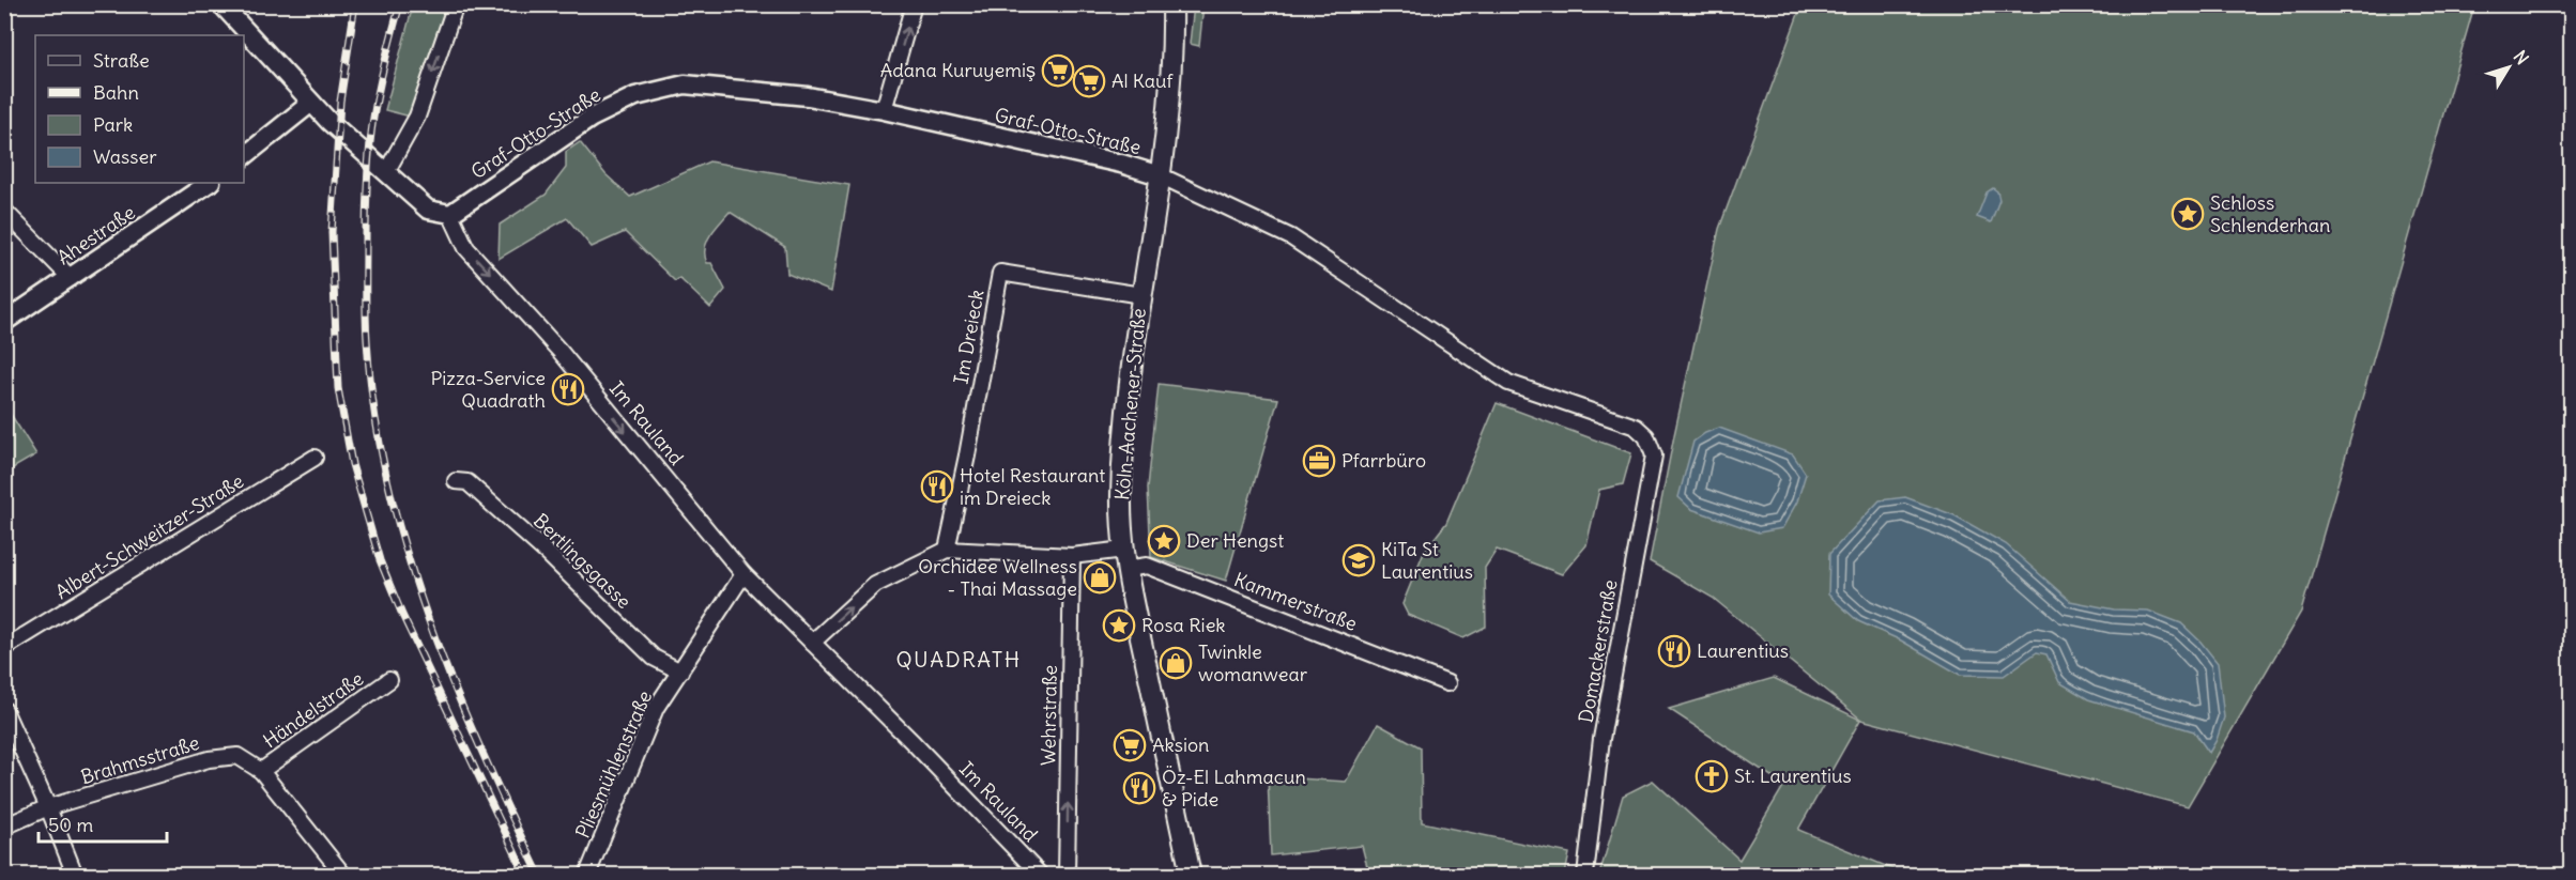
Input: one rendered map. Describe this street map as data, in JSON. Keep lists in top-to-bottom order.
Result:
{
  "streets": {
    "main road": ["Köln-Aachener-Straße"],
    "street": [
      "Graf-Otto-Straße",
      "Ahestraße",
      "Im Dreieck",
      "Im Rauland",
      "Albert-Schweitzer-Straße",
      "Bertlingsgasse",
      "Kammerstraße",
      "Domackerstraße",
      "Händelstraße",
      "Wehrstraße",
      "Brahmsstraße",
      "Pliesmühlenstraße"
    ]
  },
  "crossings": [
    ["Graf-Otto-Straße", "Köln-Aachener-Straße"],
    ["Graf-Otto-Straße", "Im Rauland"],
    ["Graf-Otto-Straße", "Domackerstraße"],
    ["Im Dreieck", "Köln-Aachener-Straße"],
    ["Im Dreieck", "Kammerstraße"],
    ["Köln-Aachener-Straße", "Kammerstraße"],
    ["Im Rauland", "Kammerstraße"],
    ["Im Rauland", "Pliesmühlenstraße"],
    ["Bertlingsgasse", "Pliesmühlenstraße"],
    ["Kammerstraße", "Wehrstraße"],
    ["Händelstraße", "Brahmsstraße"]
  ],
  "one_way": ["Im Rauland", "Wehrstraße"],
  "districts": ["QUADRATH"],
  "places": {
    "supermarket": ["Adana Kuruyemiş", "Al Kauf", "Aksion"],
    "place": ["Schloss Schlenderhan", "Der Hengst", "Rosa Riek"],
    "restaurant": [
      "Pizza-Service Quadrath",
      "Hotel Restaurant im Dreieck",
      "Laurentius",
      "Öz-El Lahmacun & Pide"
    ],
    "office": ["Pfarrbüro"],
    "school or university": ["KiTa St Laurentius"],
    "shop": ["Orchidee Wellness - Thai Massage", "Twinkle womanwear"],
    "church": ["St. Laurentius"]
  },
  "legend": [
    "Straße",
    "Bahn",
    "Park",
    "Wasser"
  ],
  "scale_bar": "50 m",
  "north": "top right"
}
